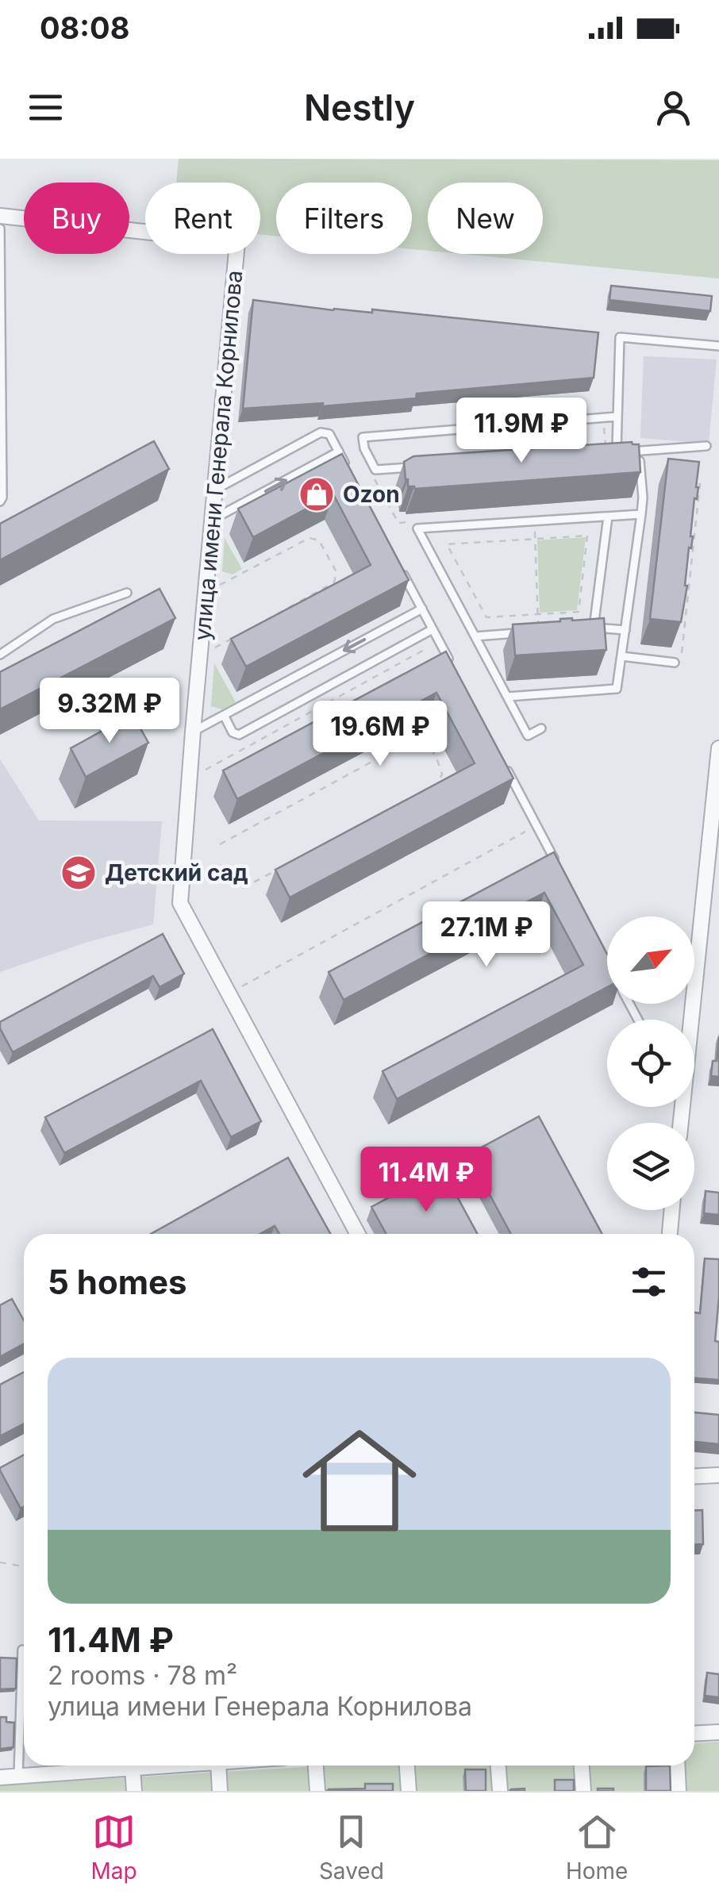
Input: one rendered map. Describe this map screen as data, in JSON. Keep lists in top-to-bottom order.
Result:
{
  "streets": {
    "street": ["улица имени Генерала Корнилова"]
  },
  "places": {
    "shop": ["Ozon"],
    "school or university": ["Детский сад"]
  },
  "north": "top right",
  "page": {
    "status": "08:08",
    "header": "Nestly",
    "chip": [
      "Buy",
      "Rent",
      "Filters",
      "New"
    ],
    "price": [
      "11.9M ₽",
      "9.32M ₽",
      "19.6M ₽",
      "27.1M ₽",
      "11.4M ₽"
    ],
    "heading": "5 homes",
    "list": [
      {
        "name": "11.4M ₽",
        "note": "2 rooms · 78 m² · улица имени Генерала Корнилова"
      }
    ],
    "tabs": ["Map", "Saved", "Home"]
  }
}
